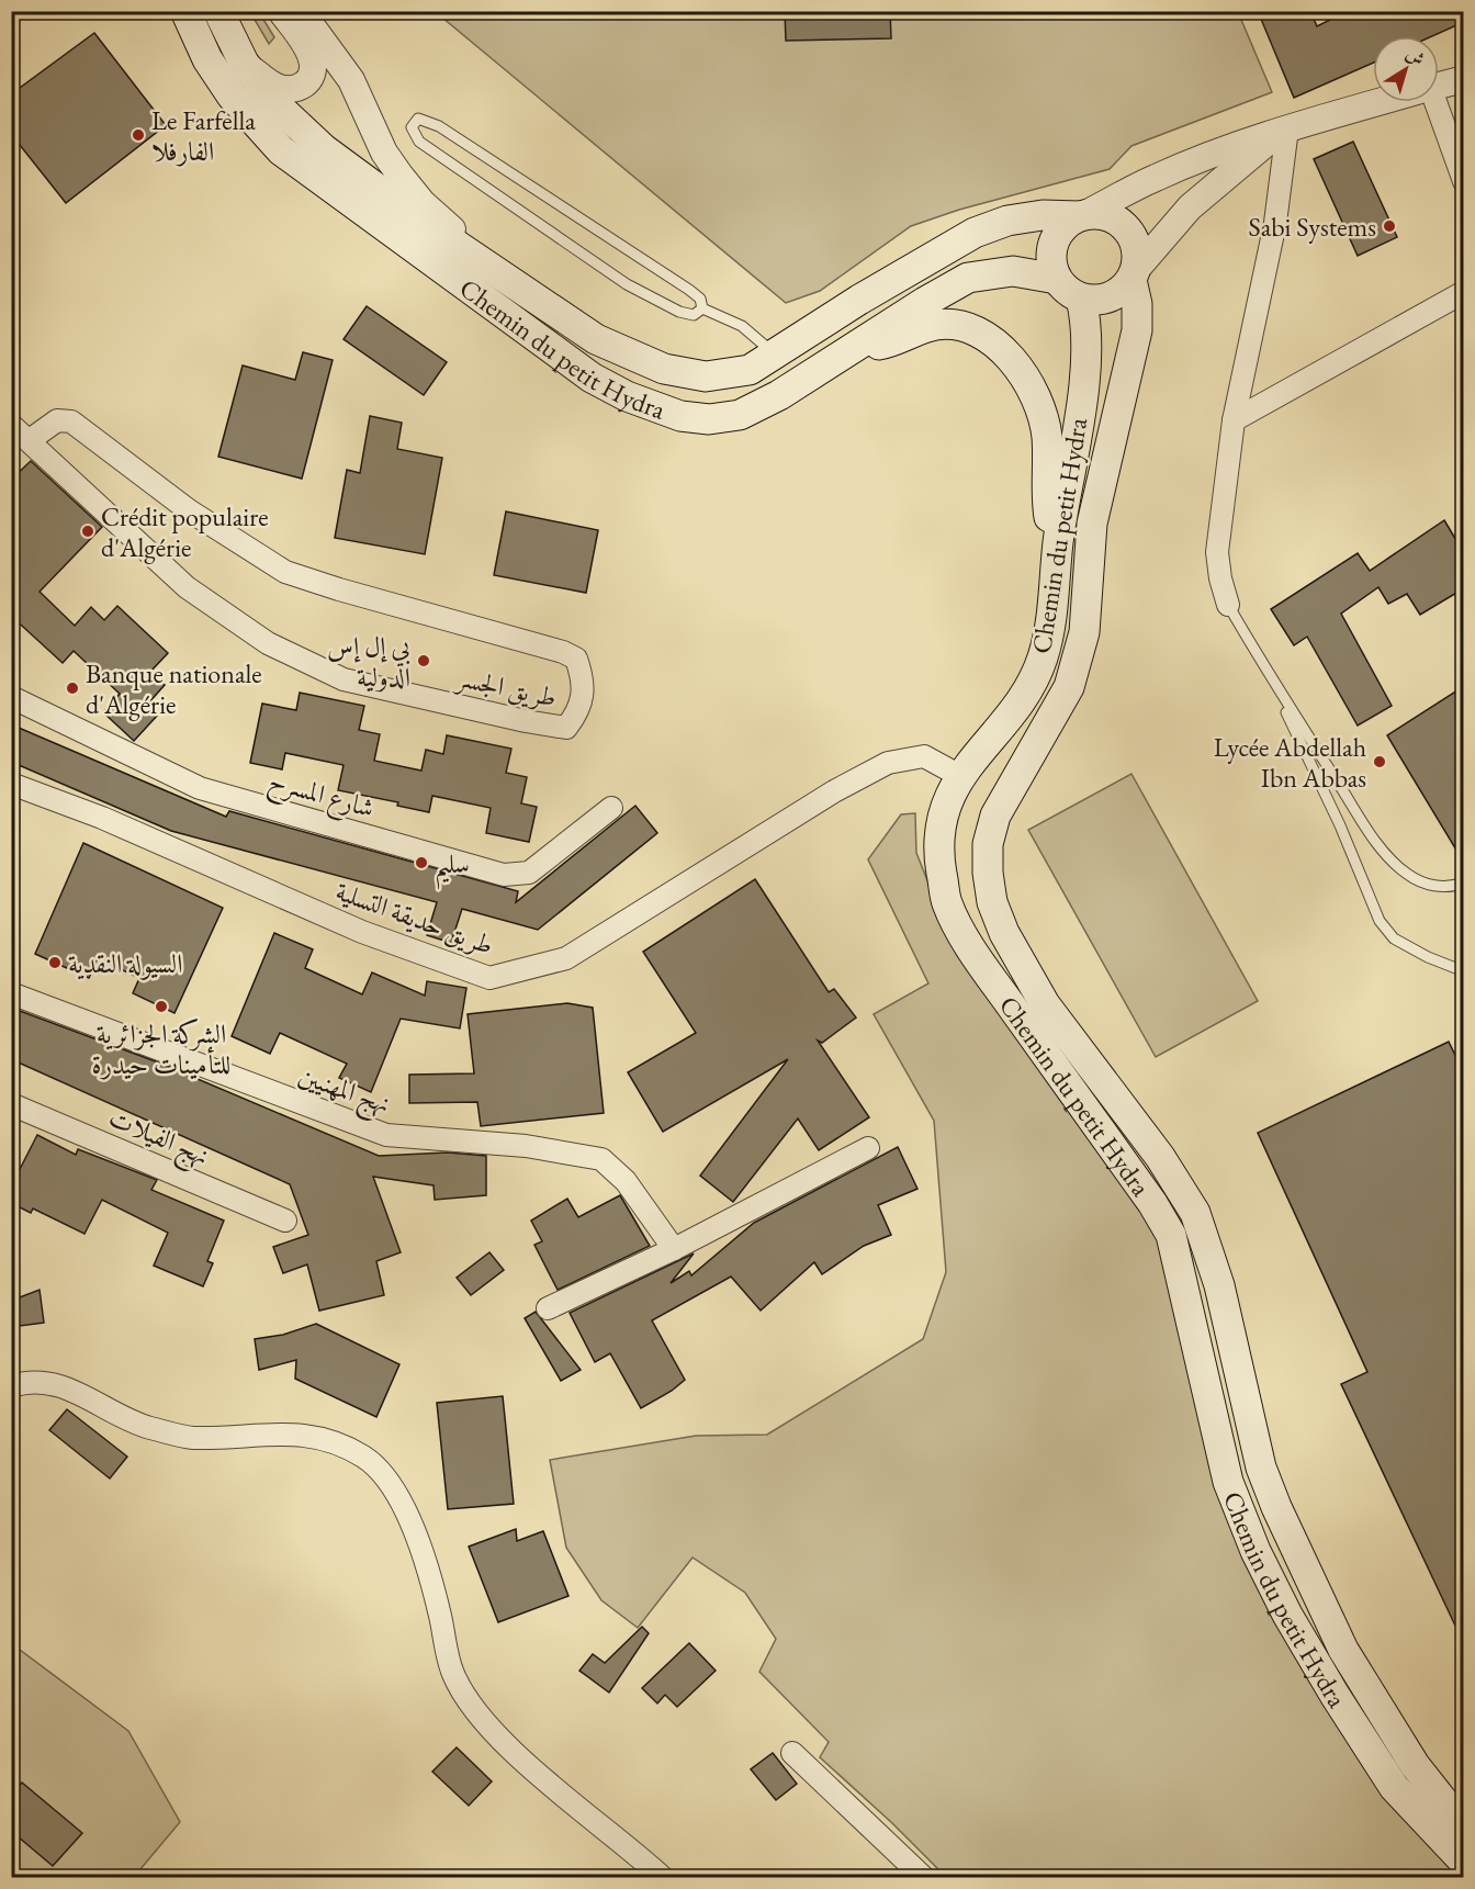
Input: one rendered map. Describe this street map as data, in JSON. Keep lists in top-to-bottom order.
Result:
{
  "streets": {
    "main road": ["Chemin du petit Hydra"],
    "street": [
      "طريق الجسر",
      "شارع المسرح",
      "طريق حديقة التسلية",
      "نهج المهنيين",
      "نهج الفيلات"
    ]
  },
  "crossings": [
    ["Chemin du petit Hydra", "طريق حديقة التسلية"]
  ],
  "places": [
    "Le Farfella الفارفلا",
    "Sabi Systems",
    "Crédit populaire d'Algérie",
    "بي إل إس الدولية",
    "Banque nationale d'Algérie",
    "Lycée Abdellah Ibn Abbas",
    "سليم",
    "السيولة النقدية",
    "الشركة الجزائرية للتأمينات حيدرة"
  ],
  "north": "top right"
}
